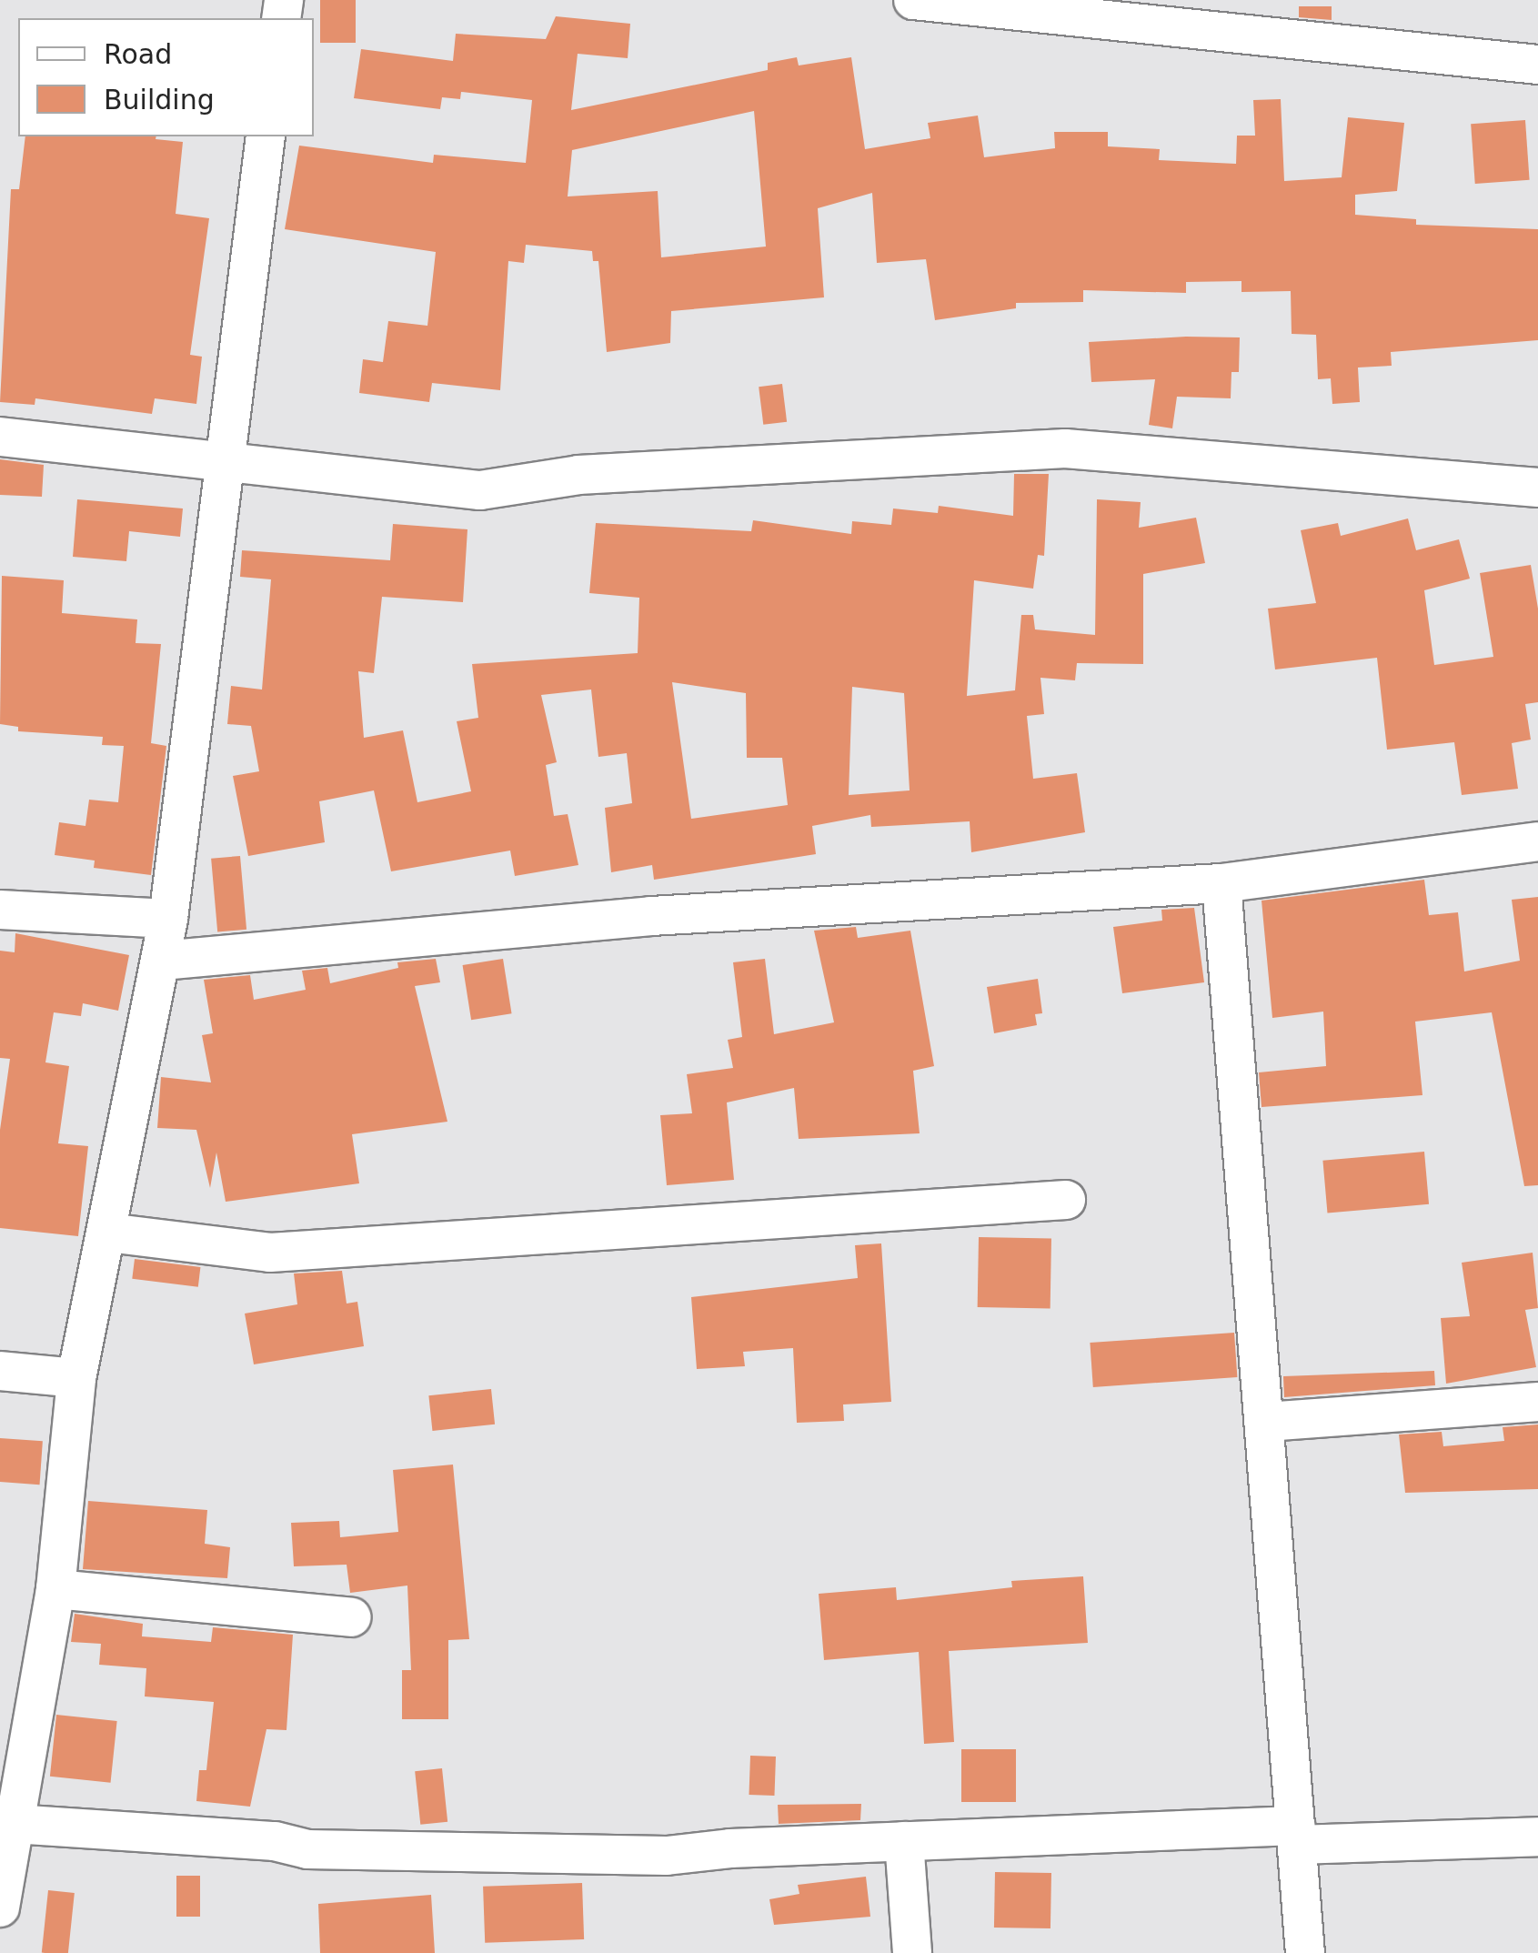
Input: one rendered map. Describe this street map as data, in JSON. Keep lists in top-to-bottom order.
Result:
{
  "legend": ["Road", "Building"]
}
